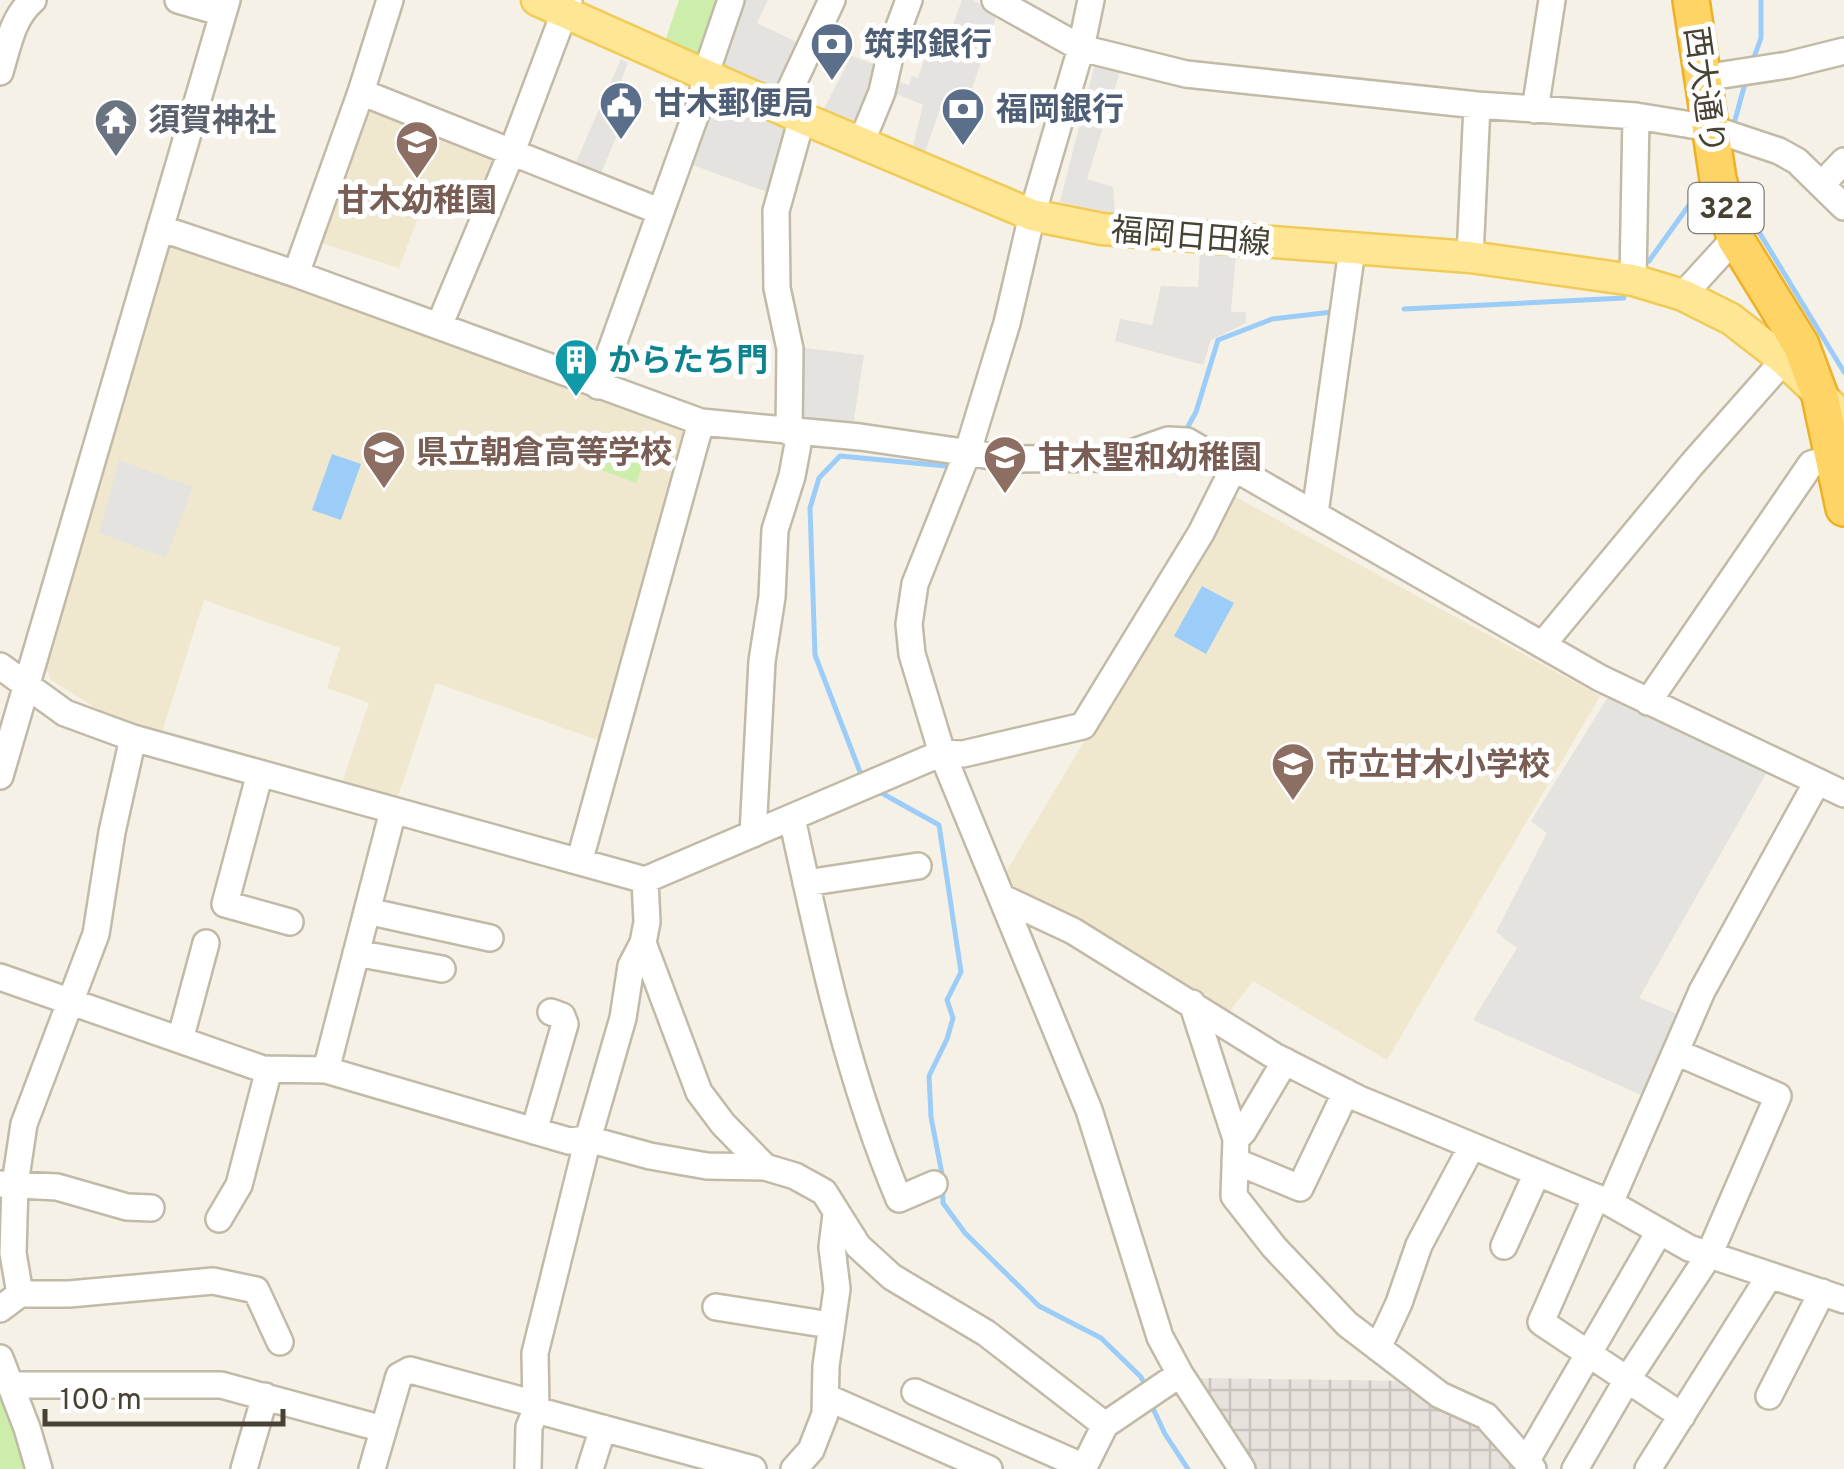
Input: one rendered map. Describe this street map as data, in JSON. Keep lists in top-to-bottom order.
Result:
{
  "streets": {
    "highway": ["西大通り", "322"],
    "main road": ["福岡日田線"]
  },
  "crossings": [
    ["西大通り", "322"],
    ["西大通り", "福岡日田線"],
    ["322", "福岡日田線"]
  ],
  "places": {
    "bank": ["筑邦銀行", "福岡銀行"],
    "public building": ["甘木郵便局"],
    "temple": ["須賀神社"],
    "school or university": [
      "甘木幼稚園",
      "県立朝倉高等学校",
      "甘木聖和幼稚園",
      "市立甘木小学校"
    ],
    "building": ["からたち門"]
  },
  "scale_bar": "100 m"
}
